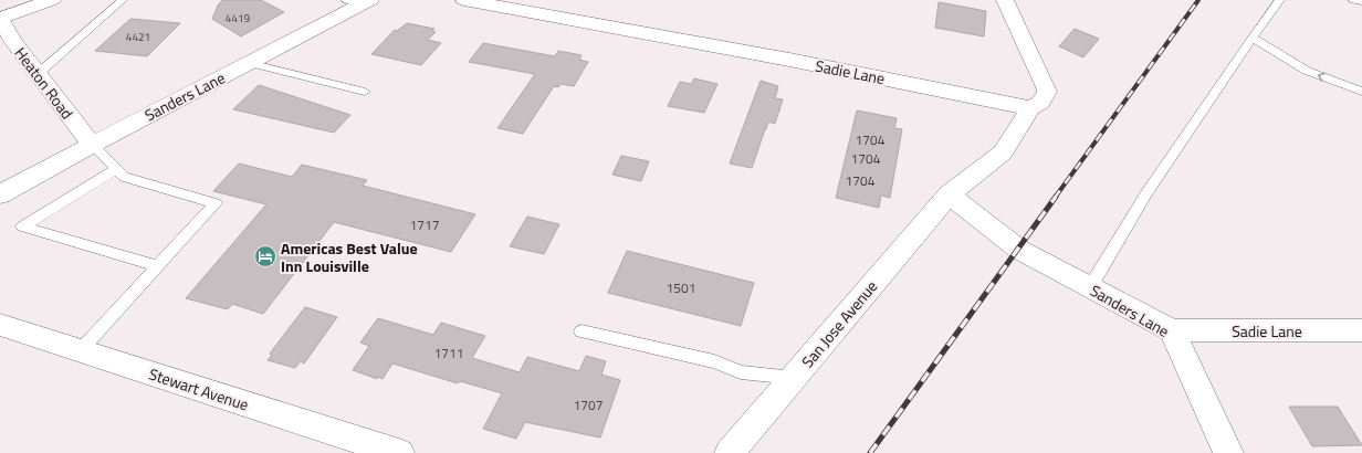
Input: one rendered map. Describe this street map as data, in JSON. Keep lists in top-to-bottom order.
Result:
{
  "streets": {
    "street": [
      "Sadie Lane",
      "Heaton Road",
      "Sanders Lane",
      "San Jose Avenue",
      "Stewart Avenue"
    ]
  },
  "crossings": [
    ["Sadie Lane", "Sanders Lane"],
    ["Heaton Road", "Sanders Lane"],
    ["Sanders Lane", "San Jose Avenue"]
  ],
  "places": {
    "hotel": ["Americas Best Value Inn Louisville"]
  },
  "house_numbers": [
    "4419",
    "4421",
    "1704",
    "1704",
    "1704",
    "1717",
    "1501",
    "1711",
    "1707"
  ]
}
